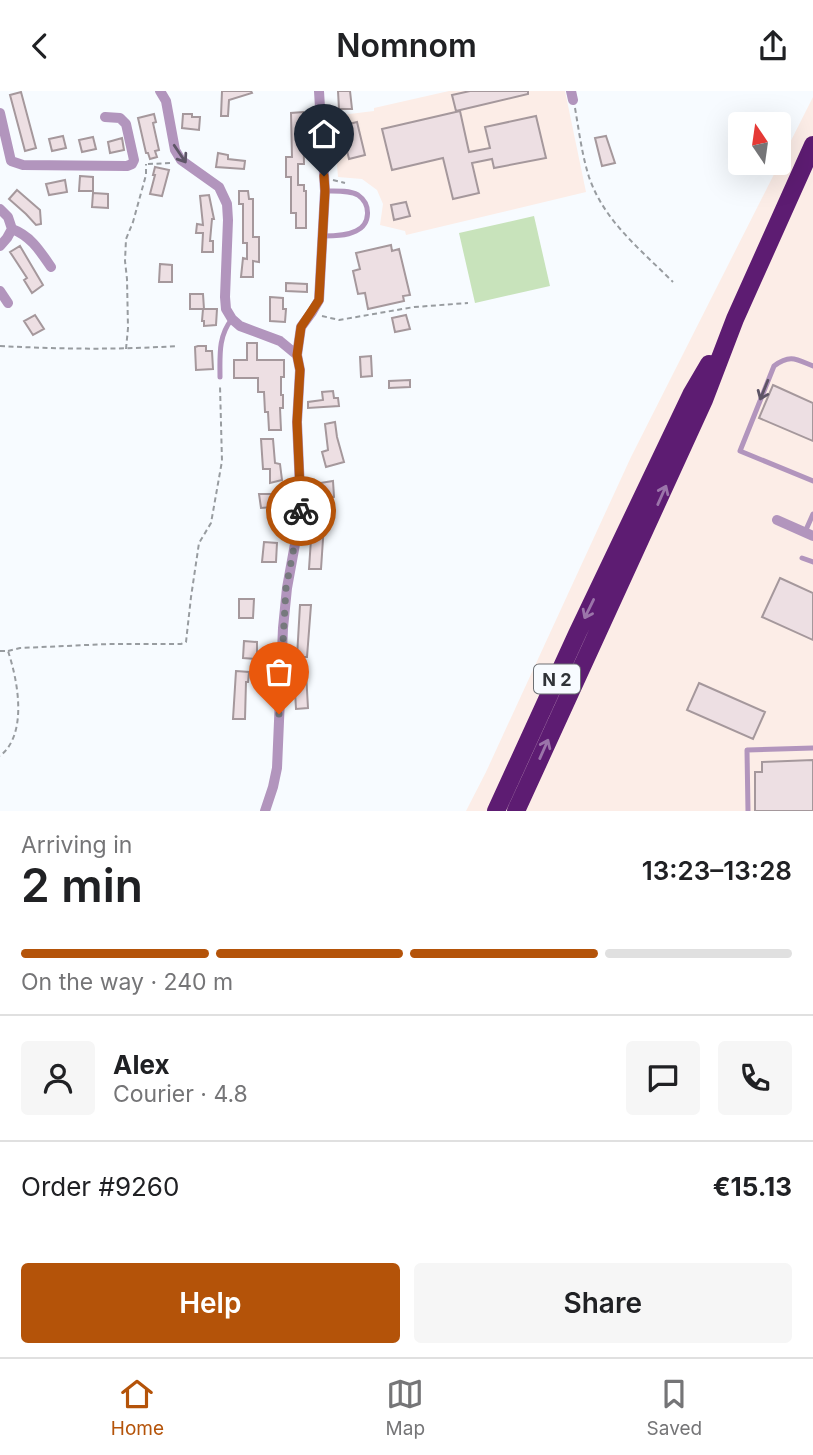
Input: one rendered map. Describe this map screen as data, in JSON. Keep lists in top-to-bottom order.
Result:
{
  "streets": {
    "highway": ["N 2"]
  },
  "north": "top",
  "page": {
    "header": "Nomnom",
    "heading": ["2 min", "Arriving in", "13:23–13:28"],
    "panel": [
      "Alex",
      "Courier · 4.8",
      "Order #9260",
      "€15.13"
    ],
    "bar": "On the way · 240 m",
    "buttons": ["Help", "Share"],
    "tabs": ["Home", "Map", "Saved"]
  }
}
